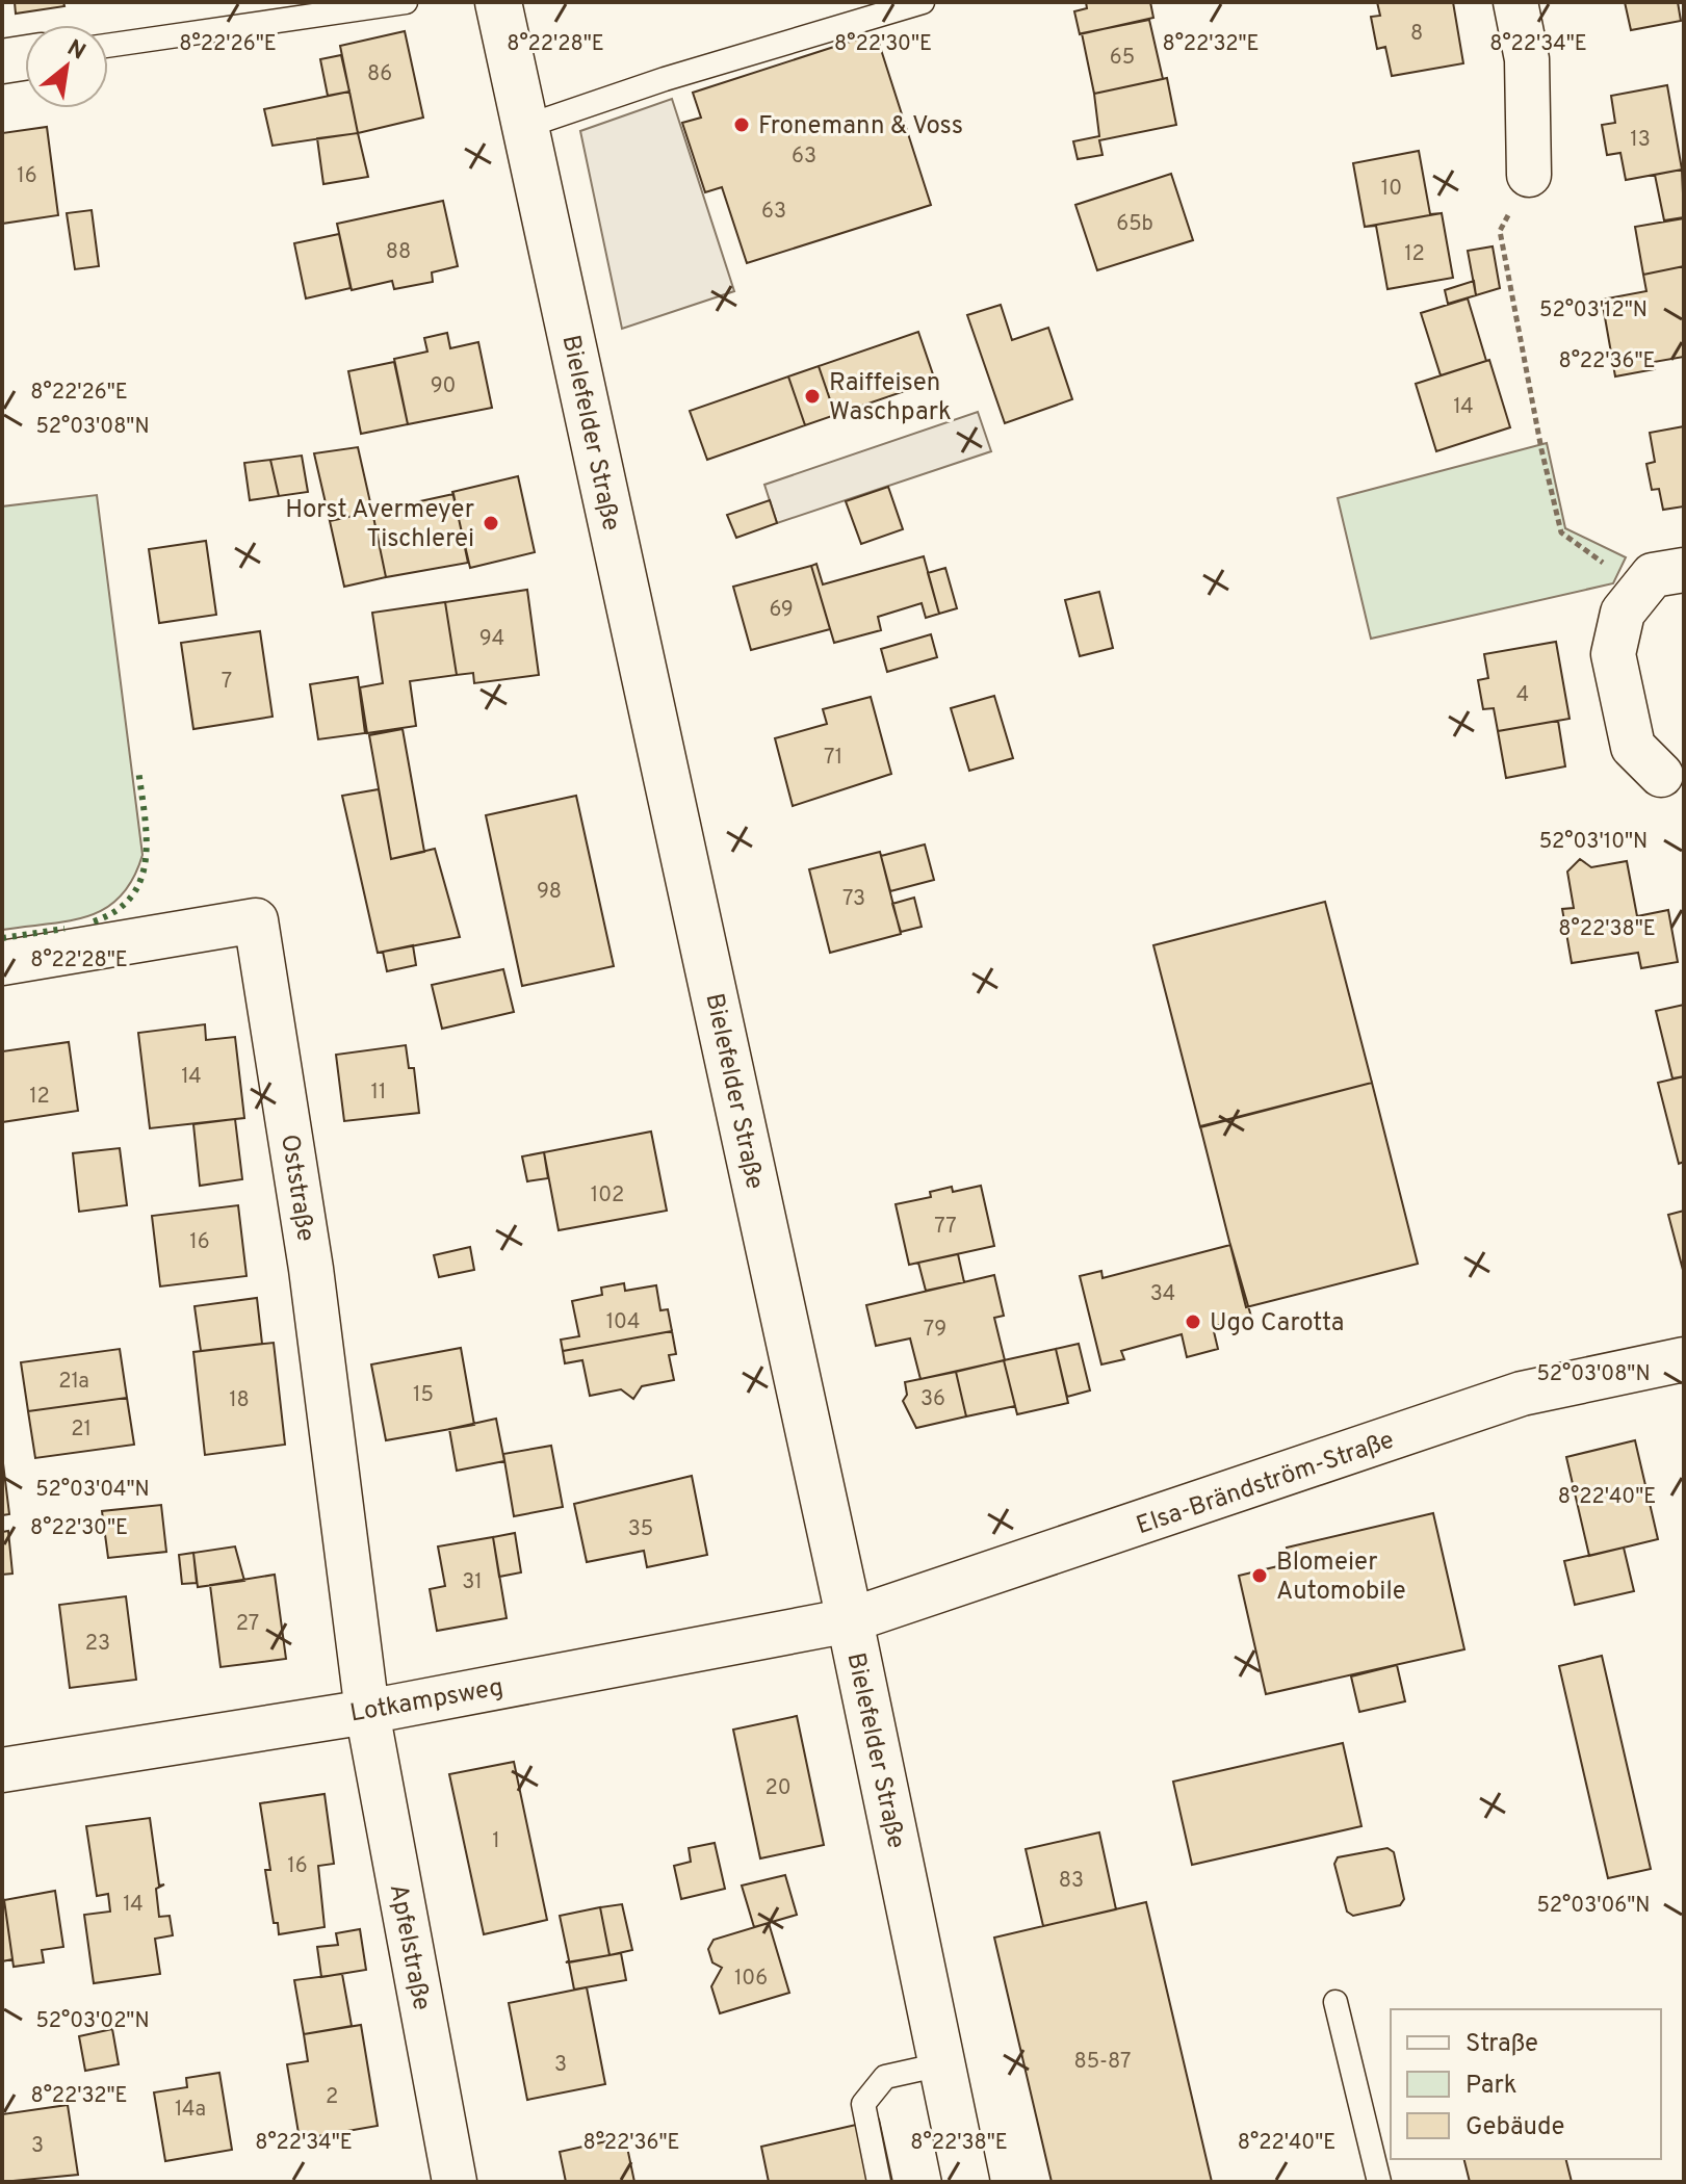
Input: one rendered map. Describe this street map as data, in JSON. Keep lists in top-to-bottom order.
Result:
{
  "streets": {
    "street": [
      "Bielefelder Straße",
      "Oststraße",
      "Elsa-Brändström-Straße",
      "Lotkampsweg",
      "Apfelstraße"
    ]
  },
  "crossings": [
    ["Bielefelder Straße", "Elsa-Brändström-Straße"],
    ["Bielefelder Straße", "Lotkampsweg"],
    ["Oststraße", "Lotkampsweg"],
    ["Oststraße", "Apfelstraße"],
    ["Elsa-Brändström-Straße", "Lotkampsweg"],
    ["Lotkampsweg", "Apfelstraße"]
  ],
  "places": [
    "Fronemann & Voss",
    "Raiffeisen Waschpark",
    "Horst Avermeyer Tischlerei",
    "Ugo Carotta",
    "Blomeier Automobile"
  ],
  "house_numbers": [
    "8",
    "65",
    "86",
    "13",
    "63",
    "16",
    "10",
    "63",
    "65b",
    "88",
    "12",
    "90",
    "14",
    "69",
    "94",
    "7",
    "4",
    "71",
    "98",
    "73",
    "14",
    "11",
    "12",
    "102",
    "77",
    "16",
    "34",
    "104",
    "79",
    "21a",
    "15",
    "36",
    "18",
    "21",
    "35",
    "31",
    "27",
    "23",
    "20",
    "1",
    "16",
    "83",
    "14",
    "106",
    "85-87",
    "3",
    "2",
    "14a",
    "3"
  ],
  "legend": ["Straße", "Park", "Gebäude"],
  "north": "top right",
  "coordinates": [
    "8°22'28\"E",
    "8°22'26\"E",
    "8°22'30\"E",
    "8°22'32\"E",
    "8°22'34\"E",
    "52°03'12\"N",
    "8°22'36\"E",
    "52°03'08\"N",
    "52°03'10\"N",
    "8°22'38\"E",
    "52°03'04\"N",
    "8°22'40\"E",
    "52°03'06\"N",
    "52°03'02\"N"
  ]
}
